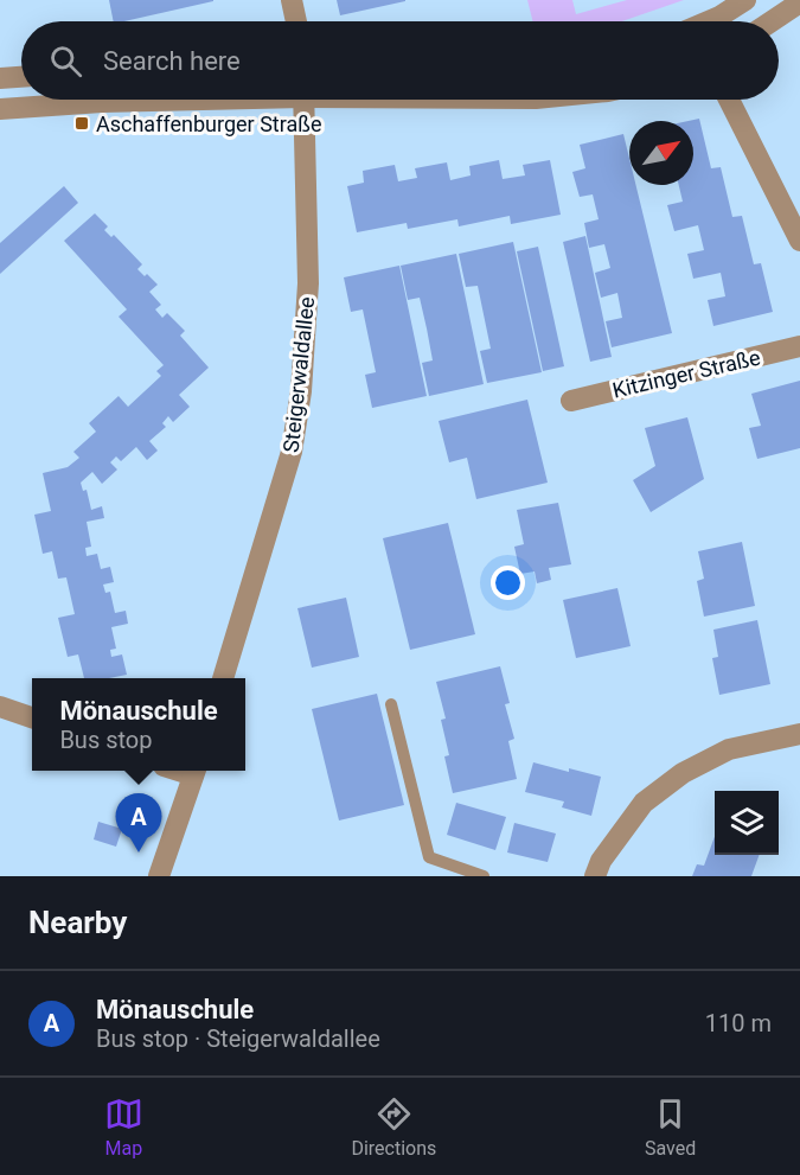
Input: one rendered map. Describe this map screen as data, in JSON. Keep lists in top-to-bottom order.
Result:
{
  "streets": {
    "street": ["Kitzinger Straße", "Steigerwaldallee"]
  },
  "places": {
    "transit": ["Aschaffenburger Straße"]
  },
  "north": "top right",
  "page": {
    "search": "Search here",
    "popup": ["Mönauschule", "Bus stop"],
    "pins": "A",
    "heading": "Nearby",
    "list": [
      {
        "mark": "A",
        "name": "Mönauschule",
        "note": "Bus stop · Steigerwaldallee",
        "value": "110 m"
      }
    ],
    "nav": ["Map", "Directions", "Saved"]
  }
}
